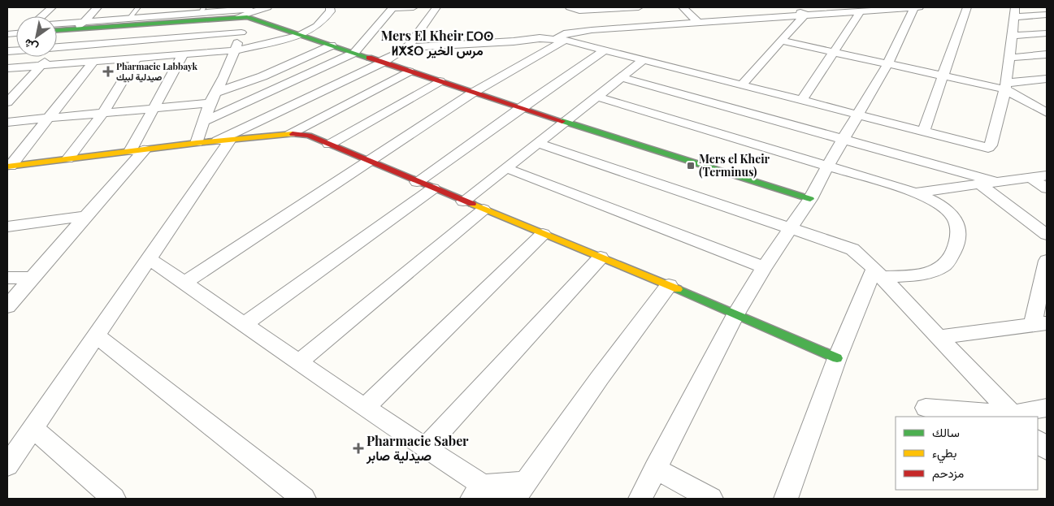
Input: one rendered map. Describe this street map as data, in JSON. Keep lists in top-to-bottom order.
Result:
{
  "districts": ["Mers El Kheir ⵎⵔⵙ ⵍⵅⵉⵔ مرس الخير"],
  "places": {
    "health": ["Pharmacie Labbayk صيدلية لبيك", "Pharmacie Saber صيدلية صابر"],
    "transit": ["Mers el Kheir (Terminus)"]
  },
  "legend": ["سالك", "بطيء", "مزدحم"],
  "north": "bottom left"
}
